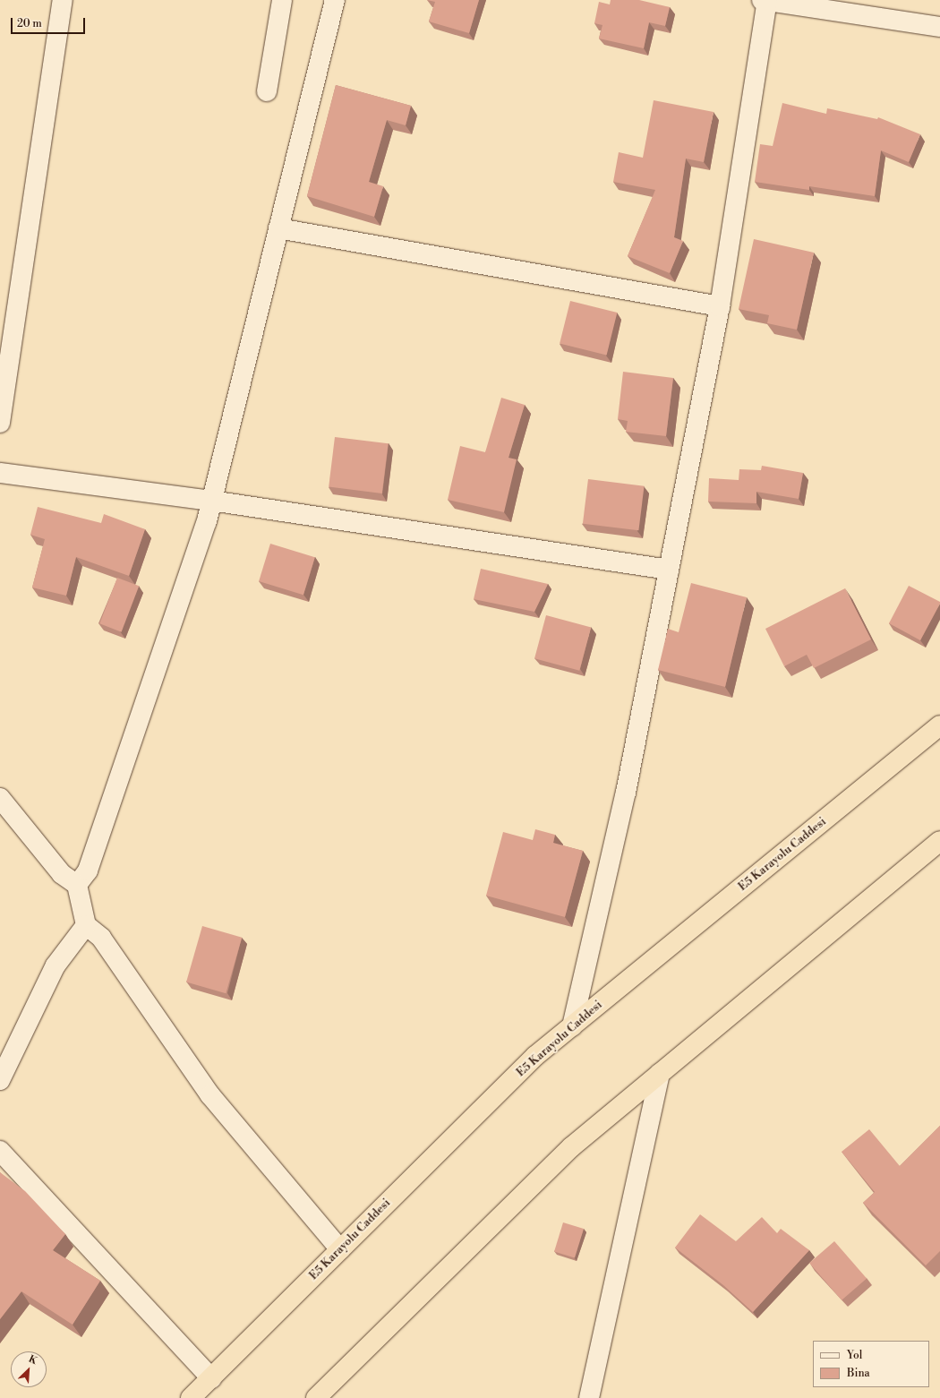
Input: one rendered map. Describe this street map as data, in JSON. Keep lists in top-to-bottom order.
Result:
{
  "streets": {
    "highway": ["E5 Karayolu Caddesi"]
  },
  "legend": ["Yol", "Bina"],
  "scale_bar": "20 m",
  "north": "top right"
}
